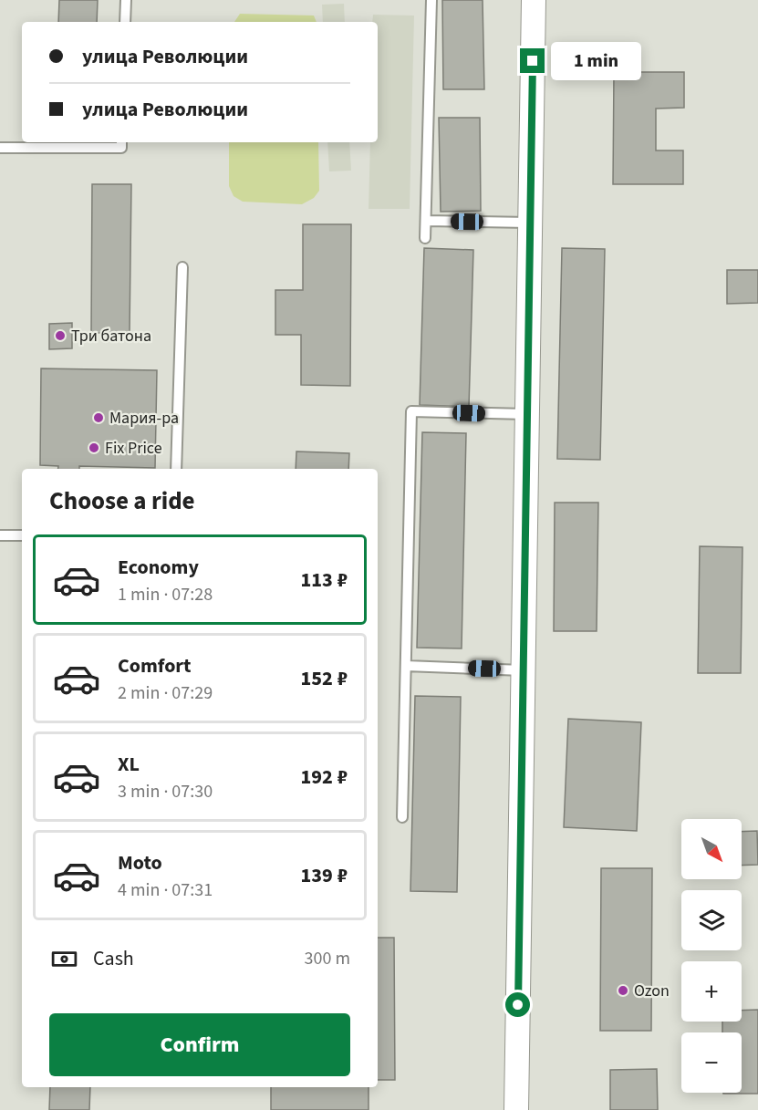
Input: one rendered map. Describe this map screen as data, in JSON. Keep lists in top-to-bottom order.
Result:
{
  "places": [
    "Три батона",
    "Мария-ра",
    "Fix Price",
    "Ozon"
  ],
  "north": "bottom right",
  "page": {
    "banner": ["улица Революции", "улица Революции"],
    "bubble": "1 min",
    "heading": "Choose a ride",
    "list": [
      {
        "name": "Economy",
        "note": "1 min · 07:28",
        "value": "113 ₽"
      },
      {
        "name": "Comfort",
        "note": "2 min · 07:29",
        "value": "152 ₽"
      },
      {
        "name": "XL",
        "note": "3 min · 07:30",
        "value": "192 ₽"
      },
      {
        "name": "Moto",
        "note": "4 min · 07:31",
        "value": "139 ₽"
      }
    ],
    "map_buttons": ["+", "−"],
    "pay": ["Cash", "300 m"],
    "buttons": "Confirm"
  }
}
